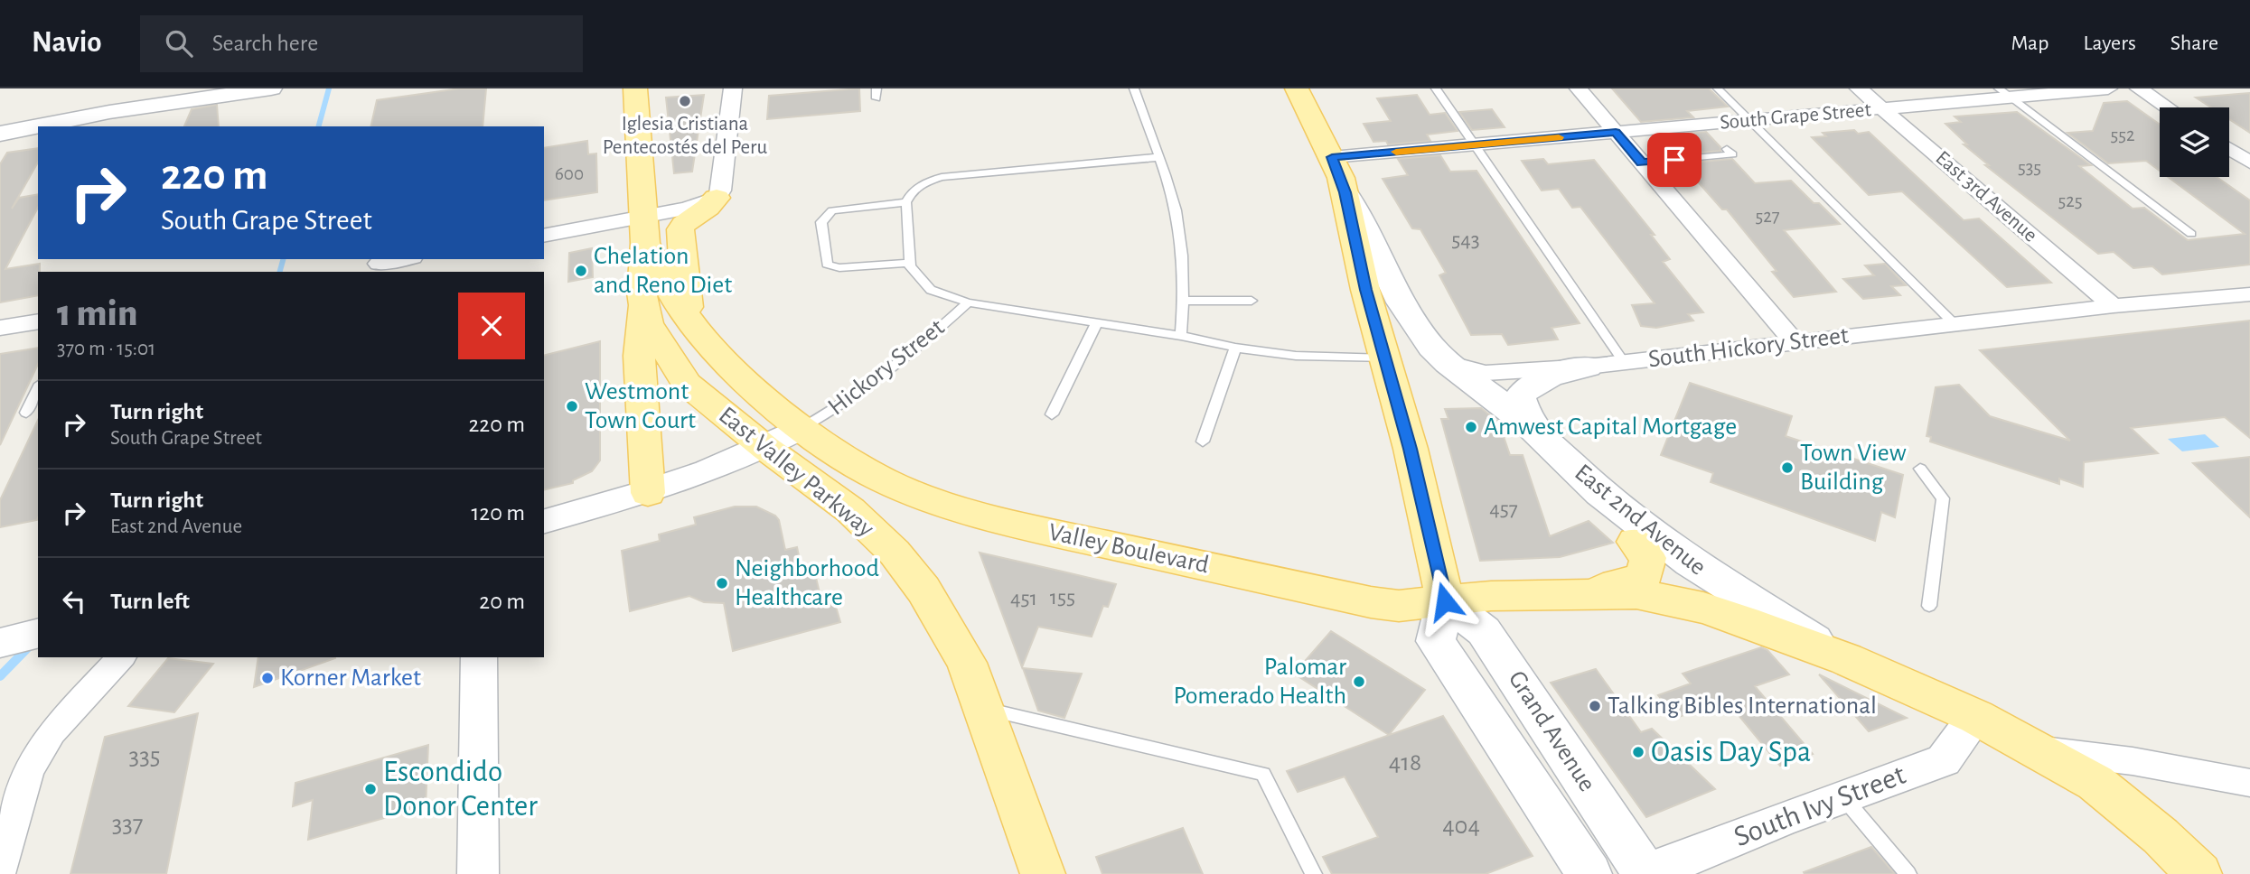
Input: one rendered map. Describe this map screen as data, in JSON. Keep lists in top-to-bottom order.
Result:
{
  "streets": {
    "main road": [
      "East Valley Parkway",
      "East 2nd Avenue",
      "Valley Boulevard",
      "Grand Avenue"
    ],
    "street": [
      "South Grape Street",
      "East 3rd Avenue",
      "South Hickory Street",
      "South Ivy Street"
    ],
    "lane": ["Hickory Street"]
  },
  "crossings": [
    ["South Grape Street", "East 3rd Avenue"],
    ["South Grape Street", "Grand Avenue"],
    ["East 3rd Avenue", "South Hickory Street"],
    ["South Hickory Street", "East 2nd Avenue"],
    ["Hickory Street", "East Valley Parkway"],
    ["Hickory Street", "Valley Boulevard"],
    ["East Valley Parkway", "Valley Boulevard"],
    ["East 2nd Avenue", "Valley Boulevard"],
    ["East 2nd Avenue", "Grand Avenue"],
    ["East 2nd Avenue", "South Ivy Street"],
    ["Valley Boulevard", "Grand Avenue"],
    ["Grand Avenue", "South Ivy Street"]
  ],
  "places": [
    "Iglesia Cristiana Pentecostés del Peru",
    "Chelation and Reno Diet",
    "Westmont Town Court",
    "Amwest Capital Mortgage",
    "Town View Building",
    "Neighborhood Healthcare",
    "Korner Market",
    "Palomar Pomerado Health",
    "Talking Bibles International",
    "Oasis Day Spa",
    "Escondido Donor Center"
  ],
  "house_numbers": [
    "552",
    "535",
    "600",
    "525",
    "527",
    "543",
    "457",
    "155",
    "451",
    "335",
    "418",
    "337",
    "404"
  ],
  "page": {
    "header": "Navio",
    "search": "Search here",
    "nav": ["Map", "Layers", "Share"],
    "turn": ["220 m", "South Grape Street"],
    "heading": ["1 min", "370 m · 15:01"],
    "list": [
      {
        "name": "Turn right",
        "note": "South Grape Street",
        "value": "220 m"
      },
      {
        "name": "Turn right",
        "note": "East 2nd Avenue",
        "value": "120 m"
      },
      {
        "name": "Turn left",
        "value": "20 m"
      }
    ]
  }
}
